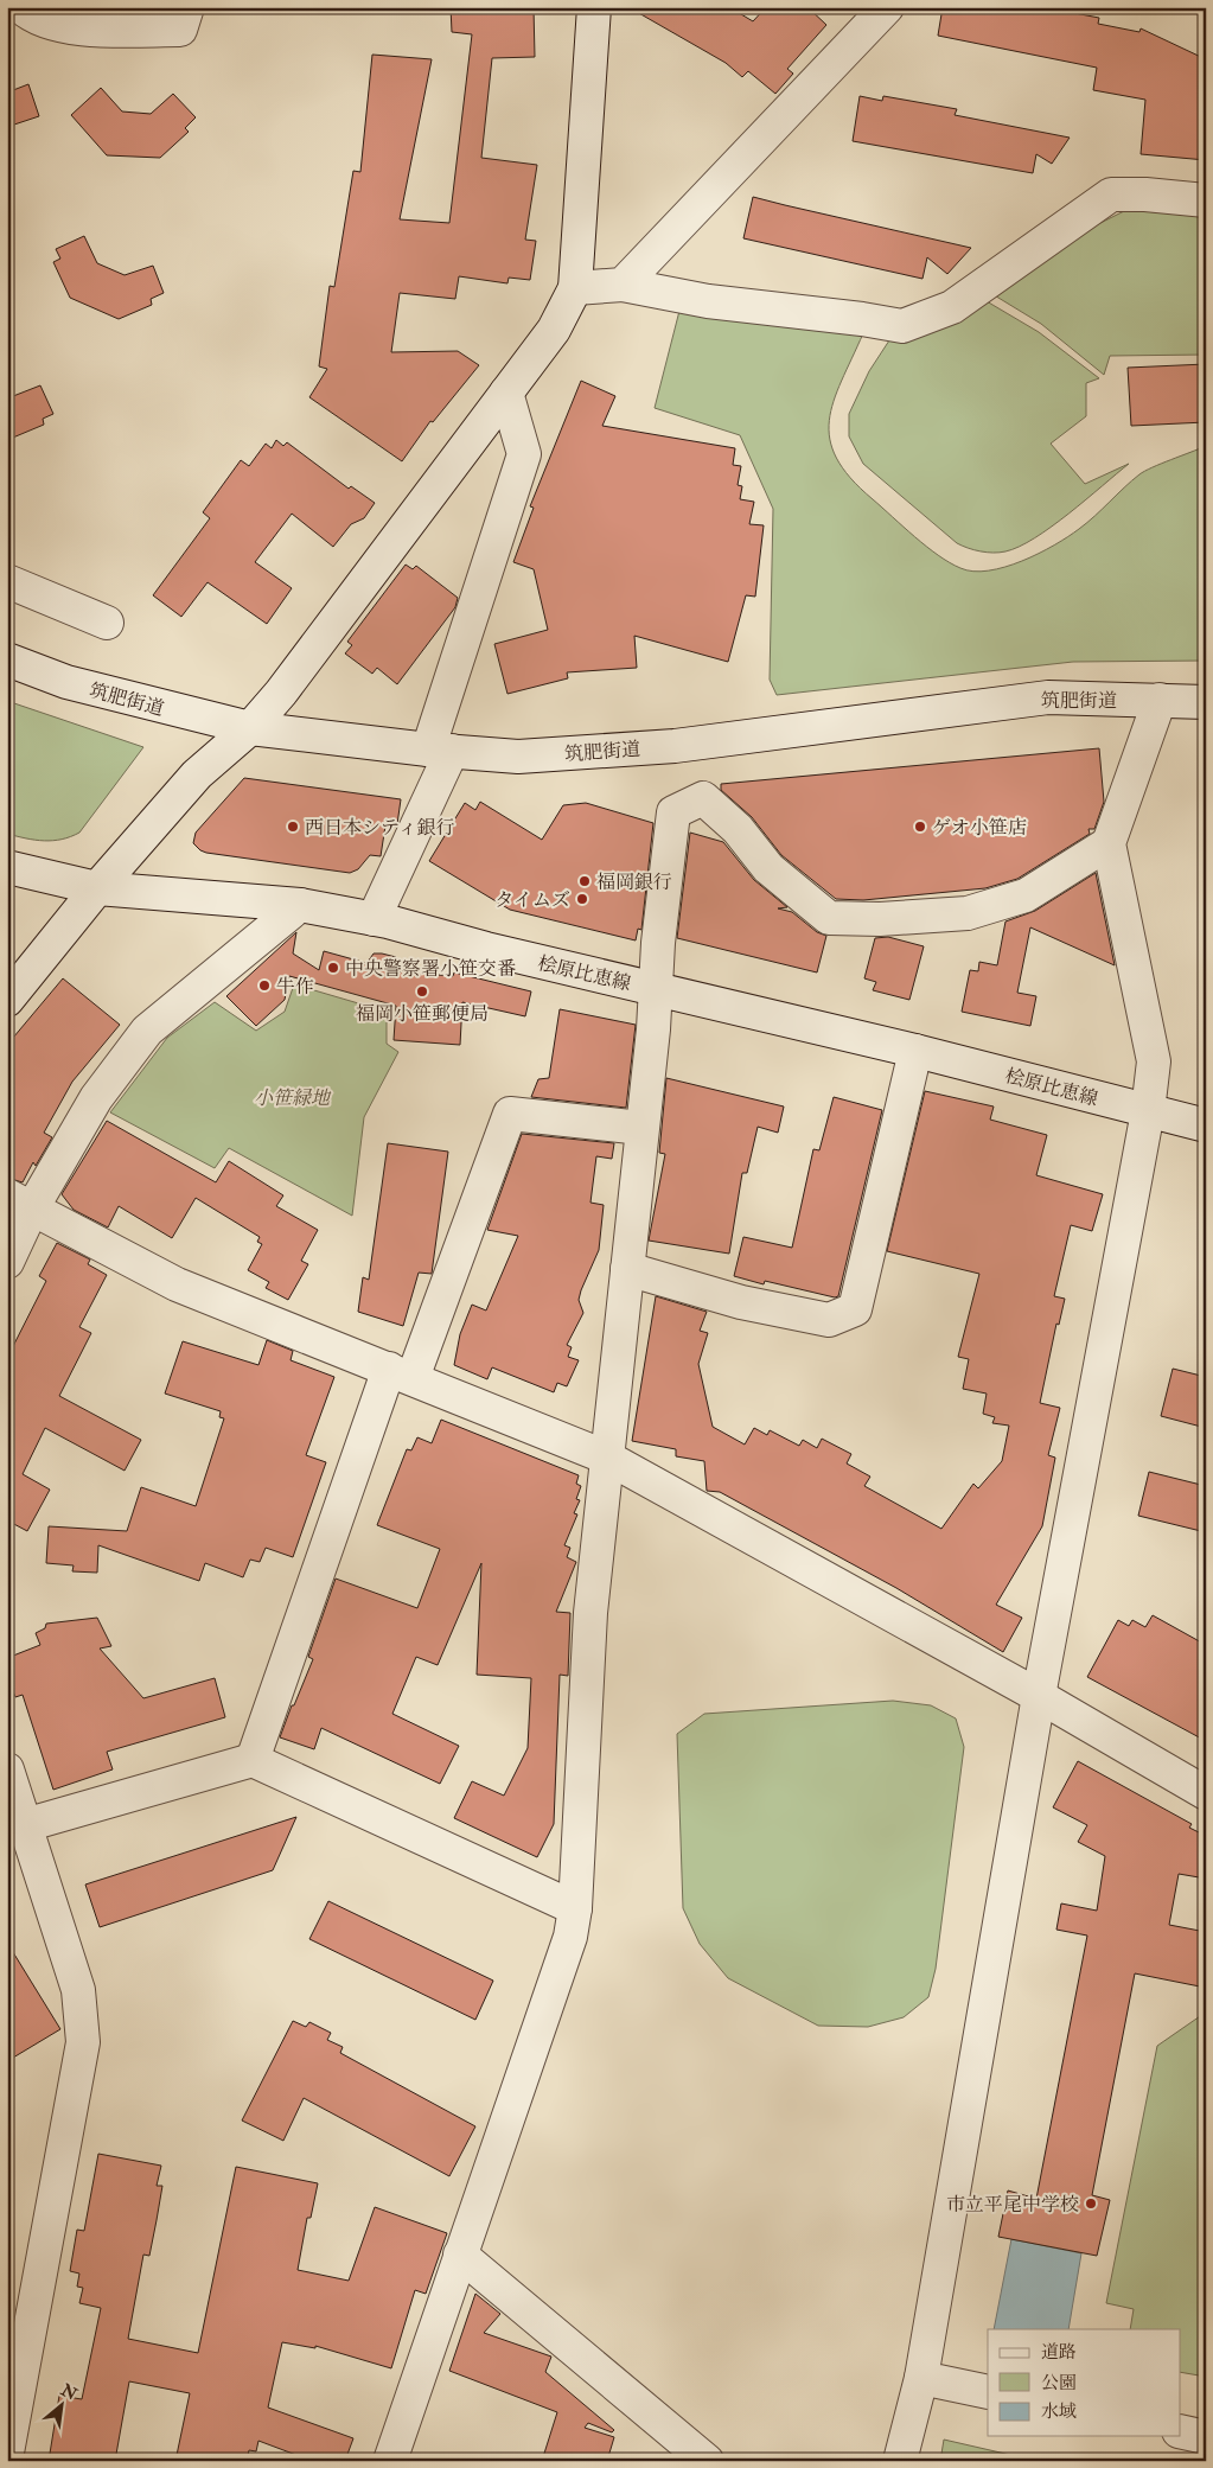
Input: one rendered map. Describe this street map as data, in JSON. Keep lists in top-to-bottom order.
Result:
{
  "streets": {
    "street": ["筑肥街道", "桧原比恵線"]
  },
  "parks": ["小笹緑地"],
  "places": [
    "西日本シティ銀行",
    "ゲオ小笹店",
    "福岡銀行",
    "タイムズ",
    "中央警察署小笹交番",
    "牛作",
    "福岡小笹郵便局",
    "市立平尾中学校"
  ],
  "legend": ["道路", "公園", "水域"],
  "north": "top right"
}
